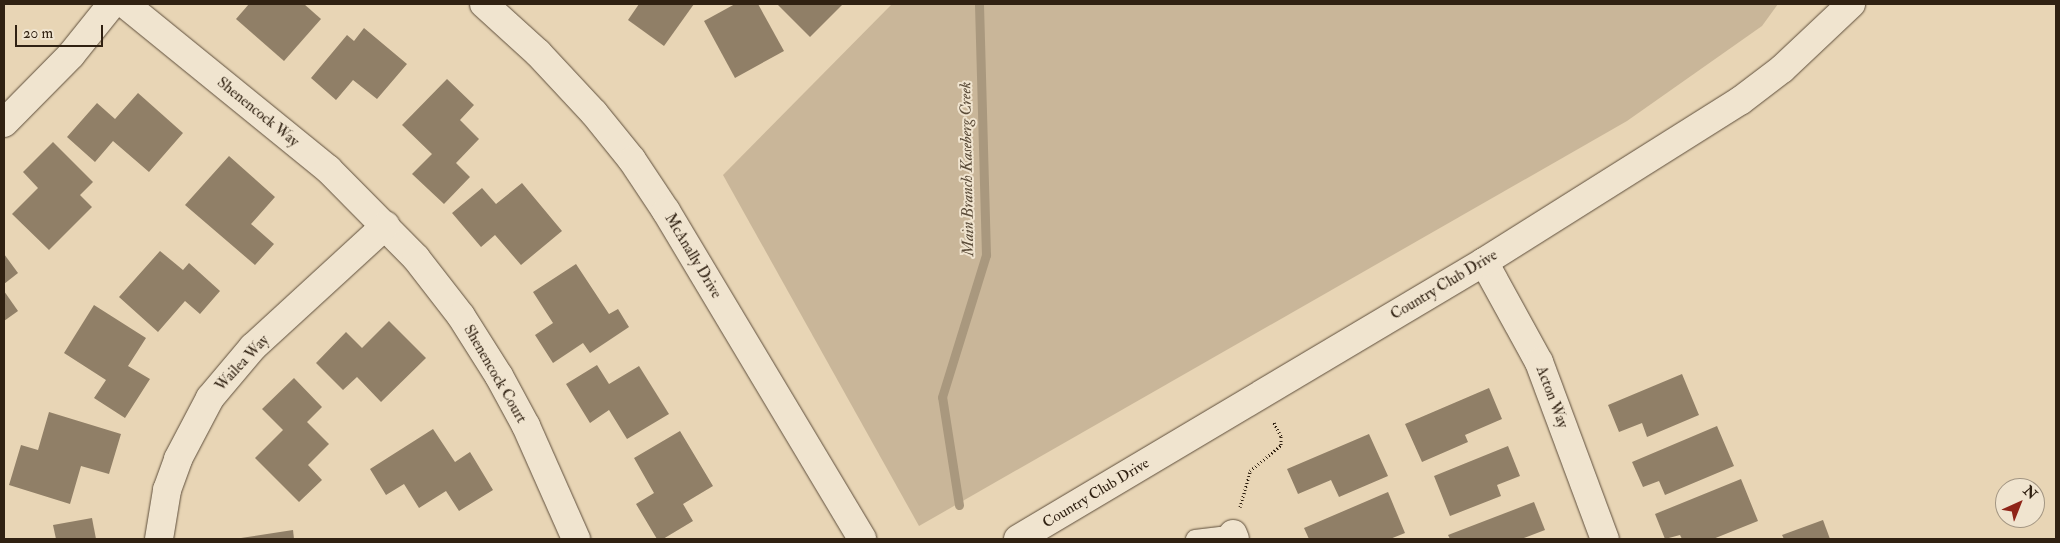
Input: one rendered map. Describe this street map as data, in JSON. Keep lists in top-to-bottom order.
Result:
{
  "streets": {
    "street": [
      "Shenencock Way",
      "McAnally Drive",
      "Country Club Drive",
      "Wailea Way",
      "Shenencock Court",
      "Acton Way"
    ]
  },
  "crossings": [
    ["Shenencock Way", "Wailea Way"],
    ["Shenencock Way", "Shenencock Court"],
    ["Country Club Drive", "Acton Way"],
    ["Wailea Way", "Shenencock Court"]
  ],
  "water": ["Main Branch Kaseberg Creek"],
  "scale_bar": "20 m",
  "north": "top right"
}
